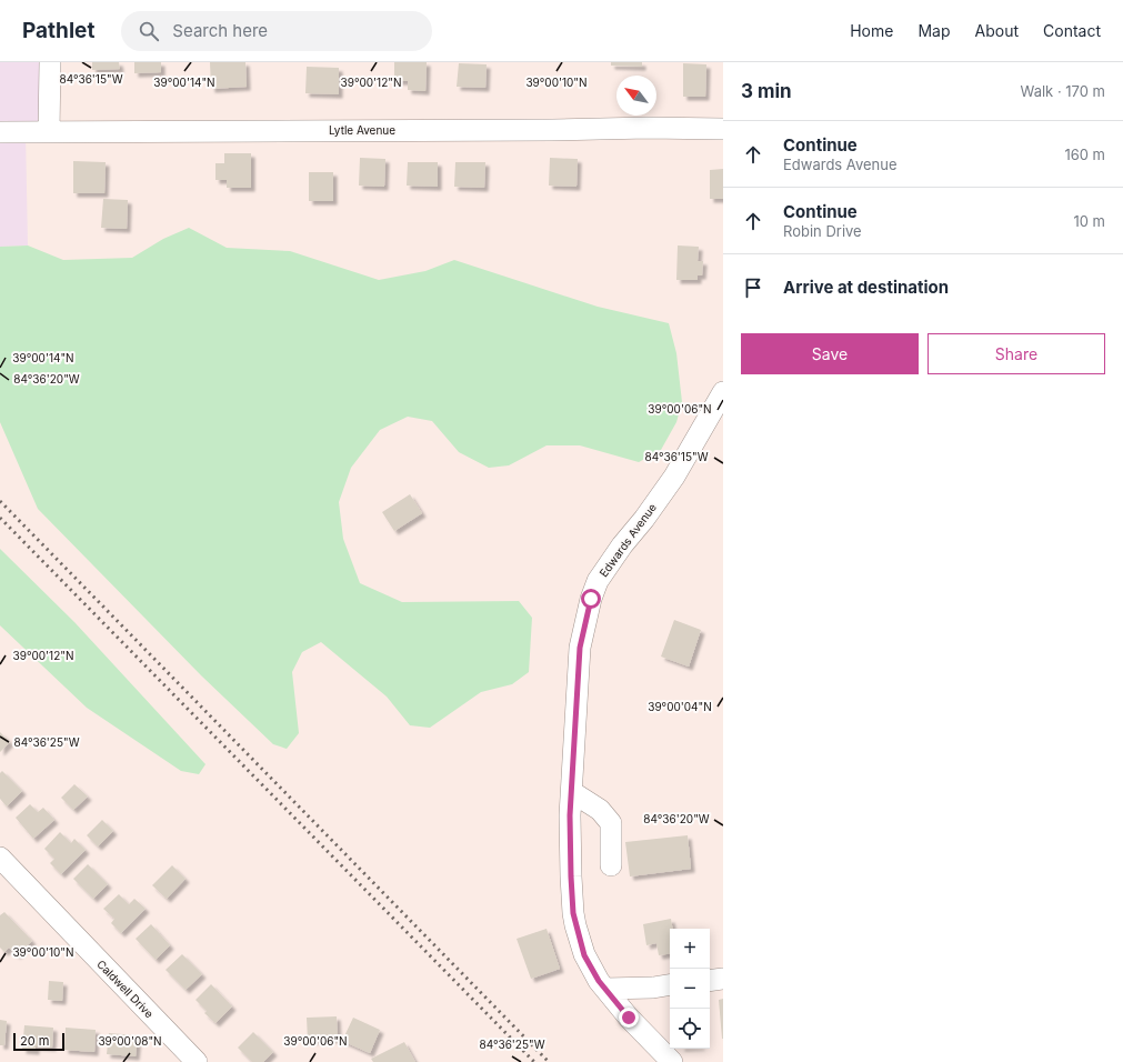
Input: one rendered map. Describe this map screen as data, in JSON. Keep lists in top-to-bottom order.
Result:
{
  "streets": {
    "street": ["Lytle Avenue", "Edwards Avenue", "Caldwell Drive"]
  },
  "scale_bar": "20 m",
  "north": "top left",
  "page": {
    "header": "Pathlet",
    "search": "Search here",
    "nav": [
      "Home",
      "Map",
      "About",
      "Contact"
    ],
    "heading": ["3 min", "Walk · 170 m"],
    "list": [
      ["Continue", "Edwards Avenue", "160 m"],
      ["Continue", "Robin Drive", "10 m"],
      "Arrive at destination"
    ],
    "buttons": ["Save", "Share"],
    "map_buttons": ["+", "−"],
    "scale": "20 m"
  },
  "coordinates": [
    "84°36'15\"W",
    "39°00'14\"N",
    "39°00'12\"N",
    "39°00'10\"N",
    "84°36'20\"W",
    "39°00'06\"N",
    "39°00'04\"N",
    "84°36'25\"W",
    "39°00'08\"N"
  ]
}
